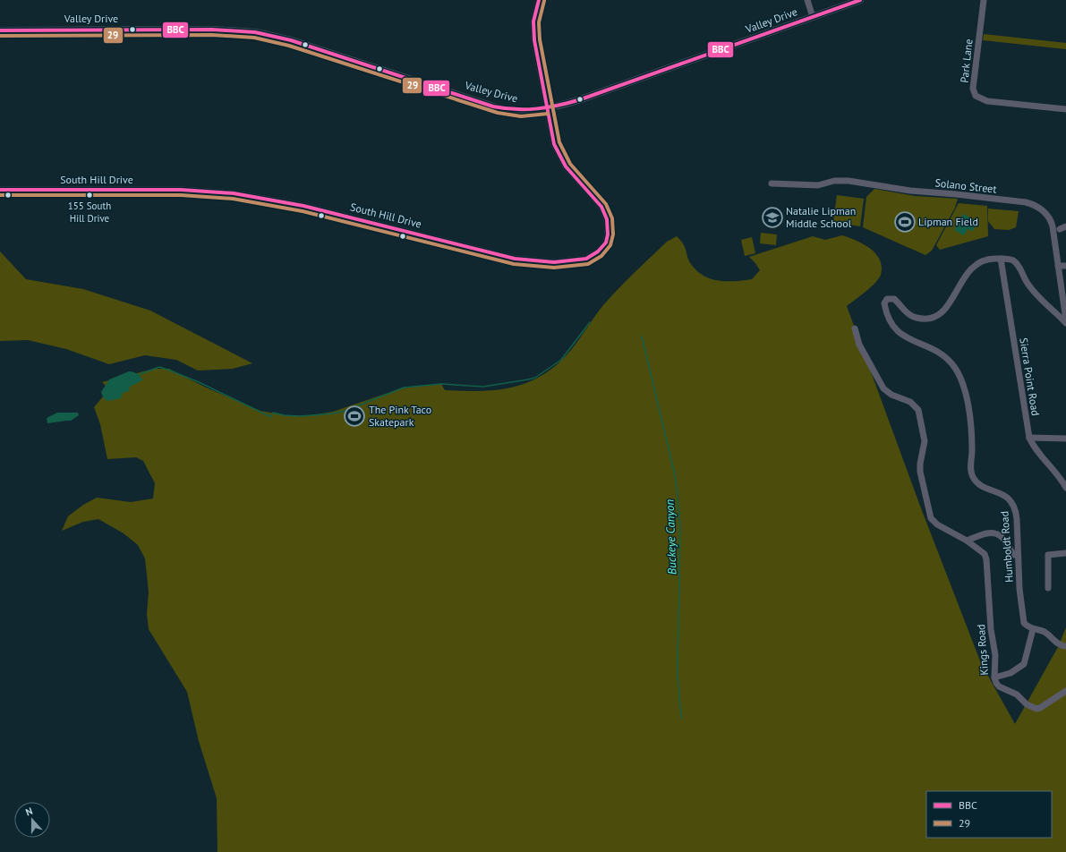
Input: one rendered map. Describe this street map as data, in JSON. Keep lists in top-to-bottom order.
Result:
{
  "streets": {
    "main road": ["Valley Drive"],
    "street": [
      "Park Lane",
      "South Hill Drive",
      "Solano Street",
      "Sierra Point Road",
      "Humboldt Road",
      "Kings Road"
    ]
  },
  "crossings": [
    ["Valley Drive", "South Hill Drive"],
    ["Solano Street", "Humboldt Road"],
    ["Sierra Point Road", "Humboldt Road"]
  ],
  "water": ["Buckeye Canyon"],
  "places": {
    "other": ["155 South Hill Drive"],
    "school or university": ["Natalie Lipman Middle School"],
    "sports": ["Lipman Field", "The Pink Taco Skatepark"]
  },
  "lines": ["transit line BBC", "transit line 29"],
  "legend": ["BBC", "29"],
  "north": "top"
}
